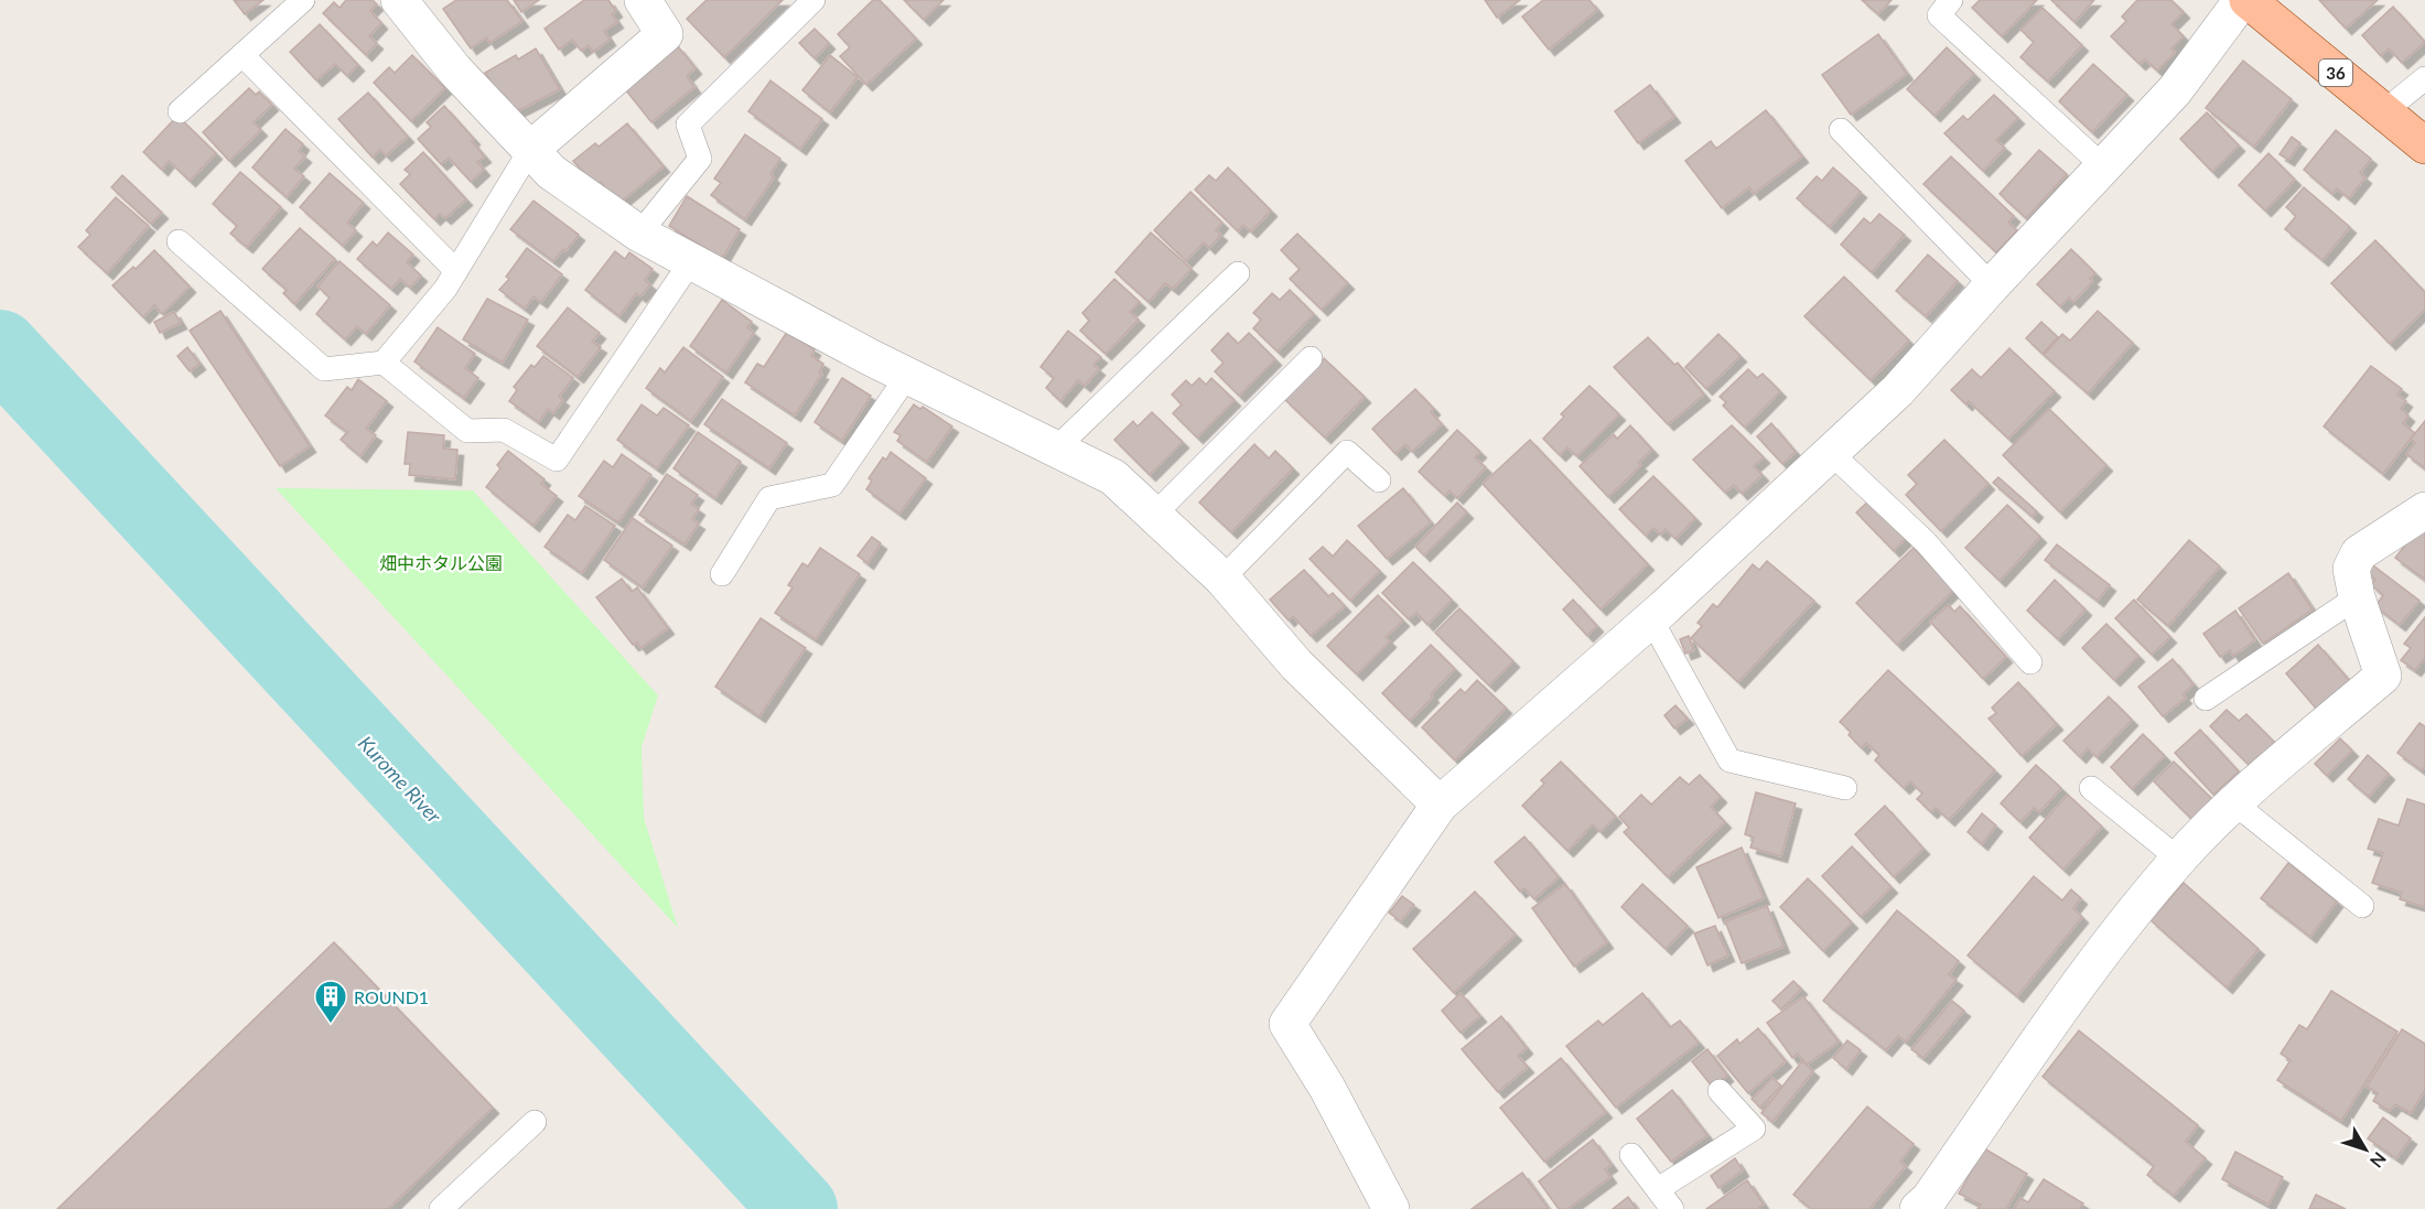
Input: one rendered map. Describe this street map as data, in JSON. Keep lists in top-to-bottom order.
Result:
{
  "streets": {
    "main road": ["36"]
  },
  "water": ["Kurome River"],
  "parks": ["畑中ホタル公園"],
  "places": {
    "building": ["ROUND1"]
  },
  "north": "bottom right"
}
